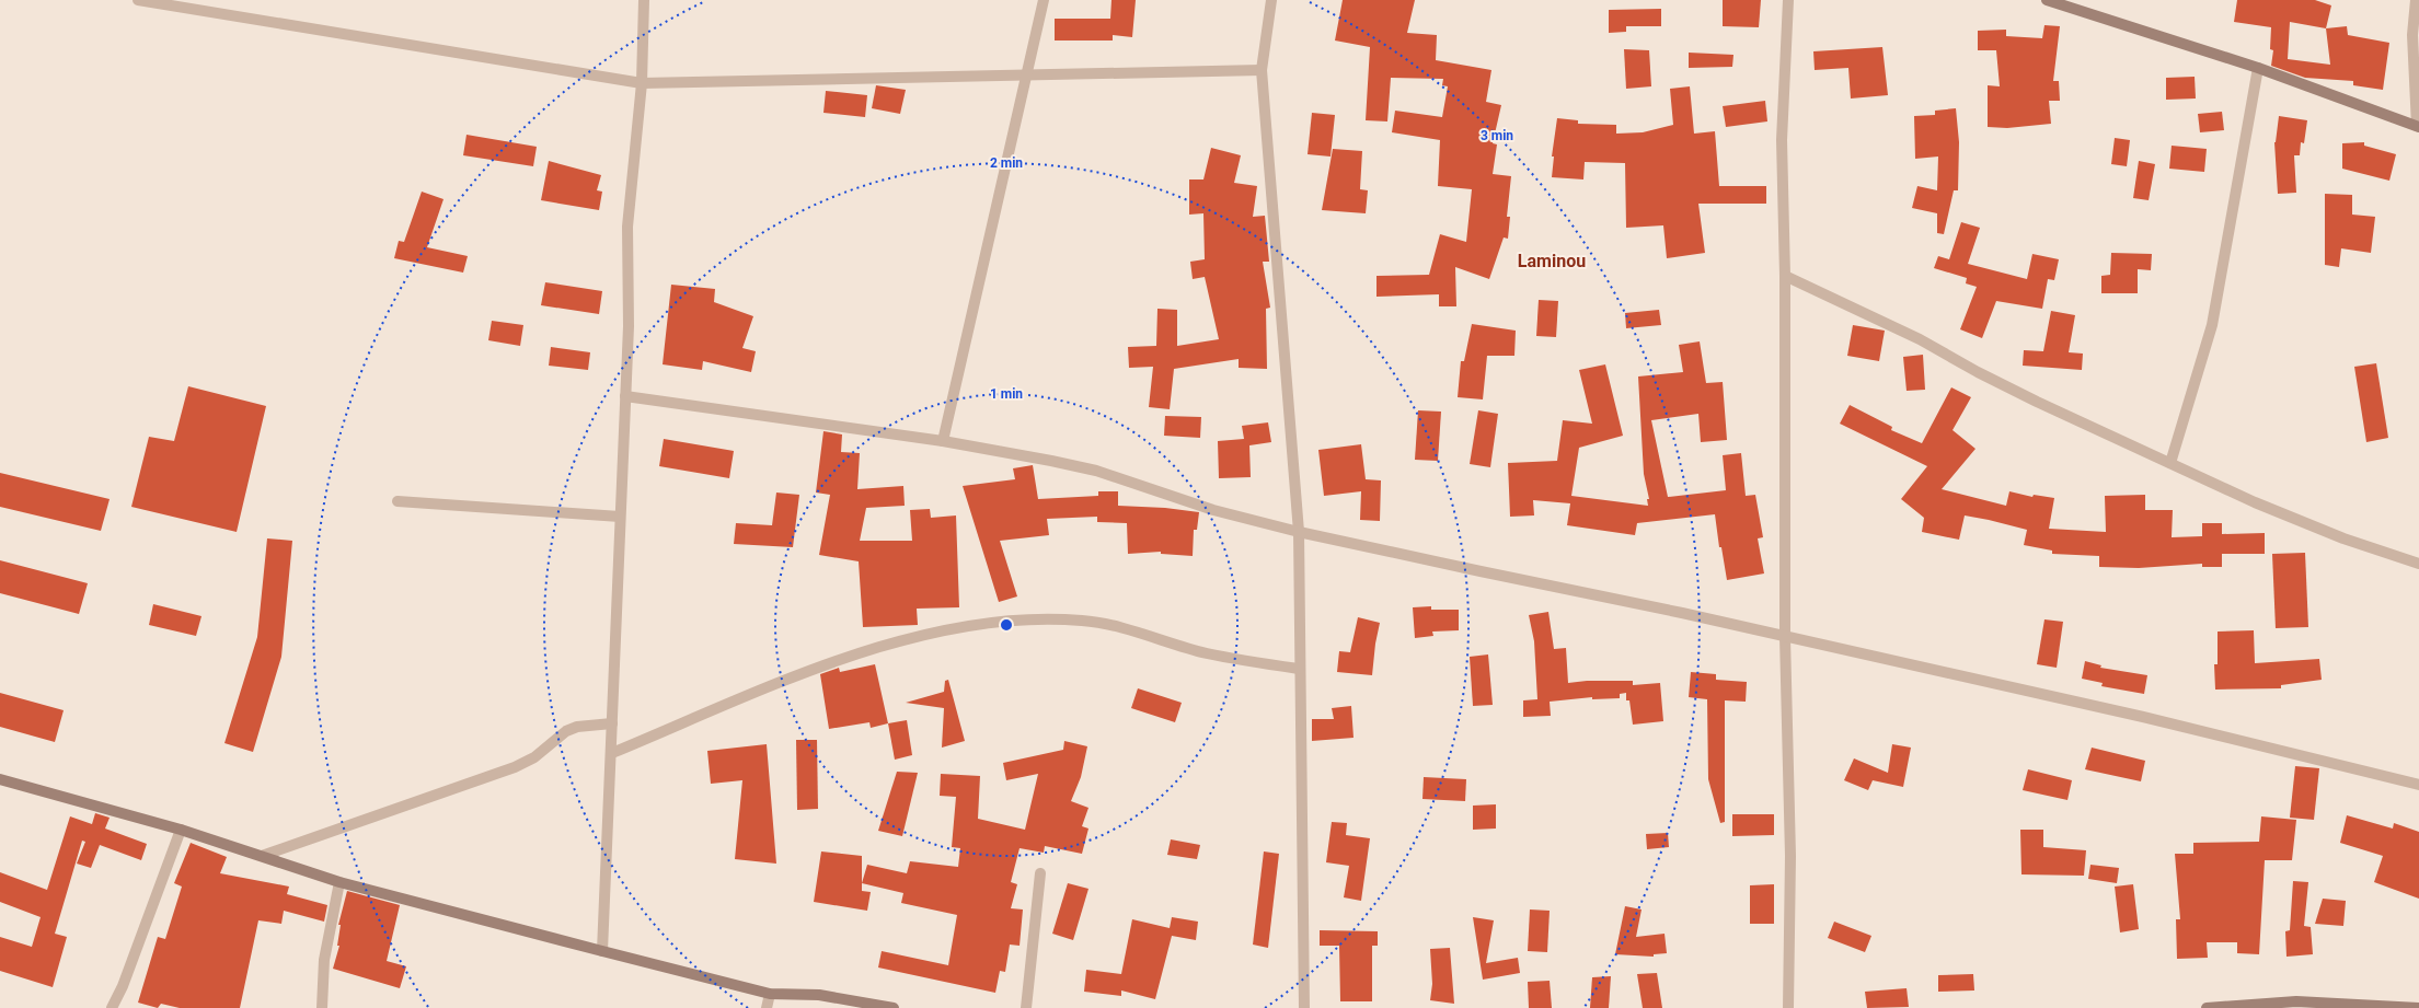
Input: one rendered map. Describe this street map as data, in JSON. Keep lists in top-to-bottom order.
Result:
{
  "districts": ["Laminou"],
  "rings": ["3 min", "2 min", "1 min"]
}
